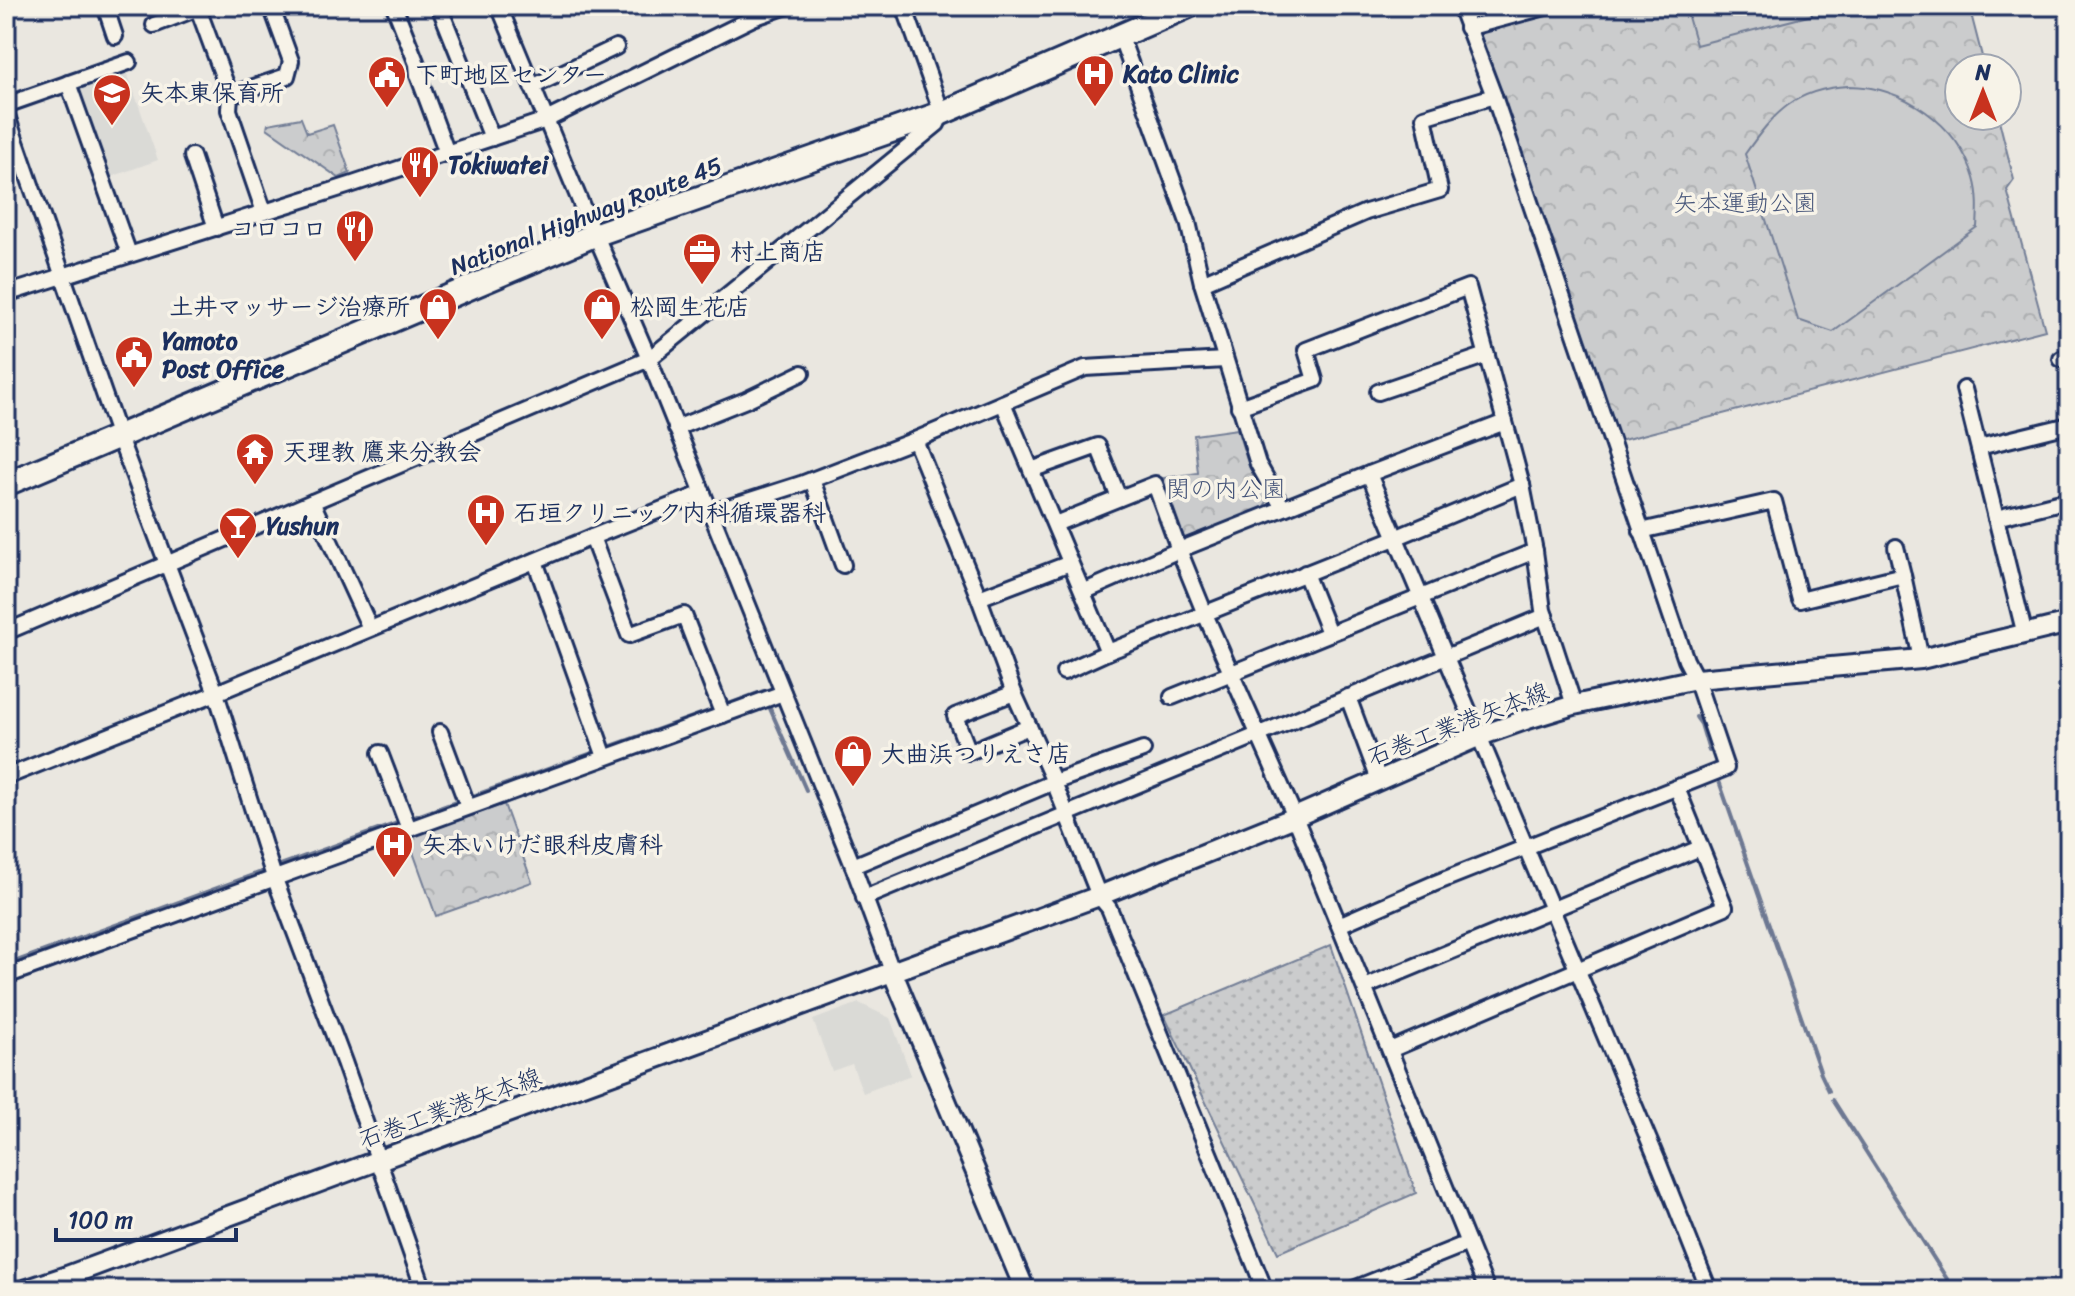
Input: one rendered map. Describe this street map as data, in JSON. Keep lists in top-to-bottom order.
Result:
{
  "streets": {
    "highway": ["National Highway Route 45"],
    "main road": ["石巻工業港矢本線"]
  },
  "parks": ["矢本運動公園", "関の内公園"],
  "places": {
    "hospital": ["Kato Clinic", "石垣クリニック内科循環器科", "矢本いけだ眼科皮膚科"],
    "public building": ["下町地区センター", "Yamoto Post Office"],
    "school or university": ["矢本東保育所"],
    "restaurant": ["Tokiwatei", "コロコロ"],
    "office": ["村上商店"],
    "shop": ["土井マッサージ治療所", "松岡生花店", "大曲浜つりえさ店"],
    "temple": ["天理教 鷹来分教会"],
    "bar": ["Yushun"]
  },
  "scale_bar": "100 m",
  "north": "top"
}
